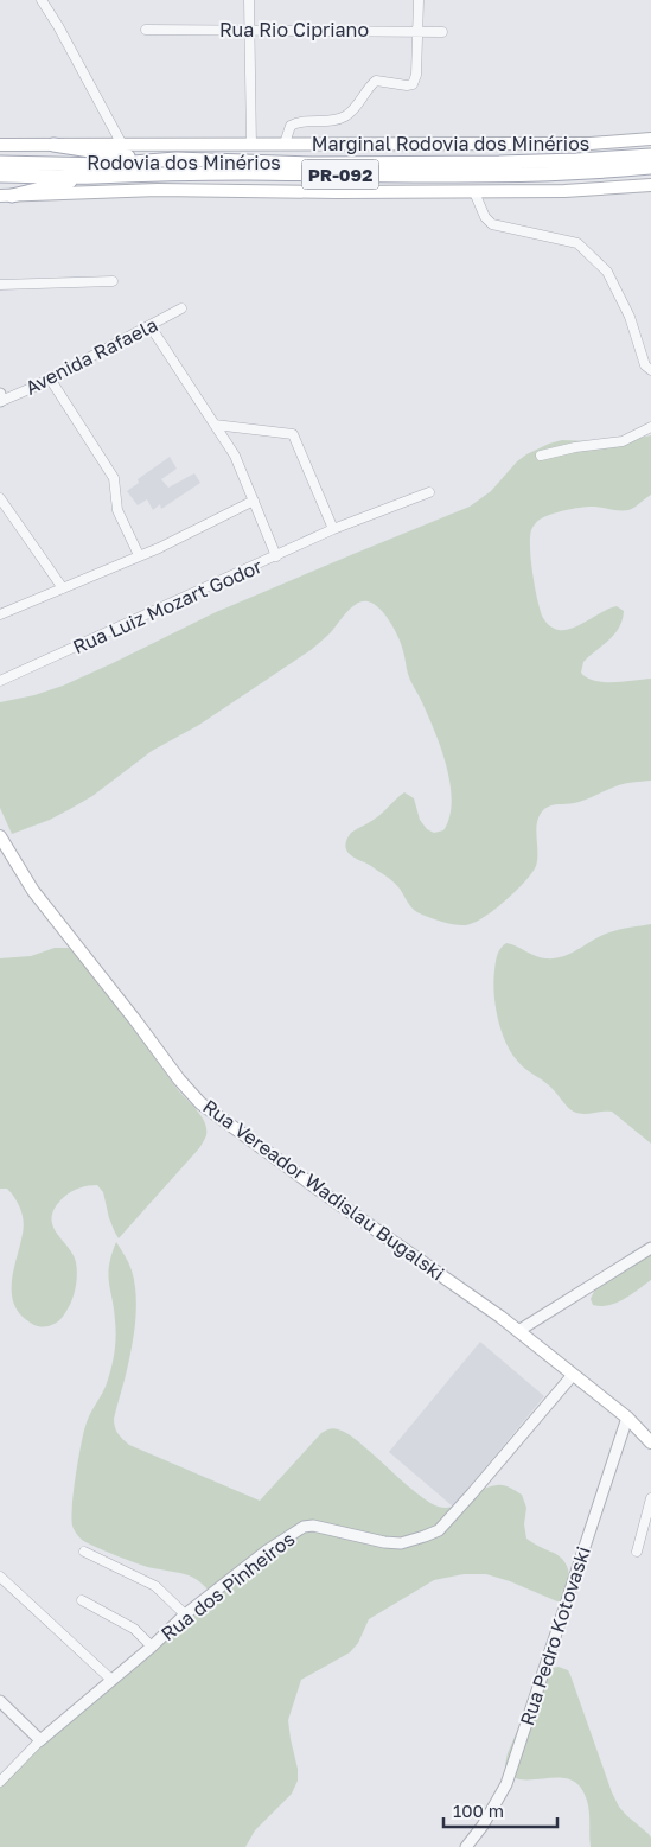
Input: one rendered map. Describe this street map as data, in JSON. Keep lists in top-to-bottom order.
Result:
{
  "streets": {
    "main road": [
      "Marginal Rodovia dos Minérios",
      "Rodovia dos Minérios",
      "PR-092",
      "Rua Vereador Wadislau Bugalski"
    ],
    "street": [
      "Rua Rio Cipriano",
      "Avenida Rafaela",
      "Rua Luiz Mozart Godor",
      "Rua dos Pinheiros",
      "Rua Pedro Kotovaski"
    ]
  },
  "crossings": [
    ["Rua Vereador Wadislau Bugalski", "Rua dos Pinheiros"],
    ["Rua Vereador Wadislau Bugalski", "Rua Pedro Kotovaski"]
  ],
  "scale_bar": "100 m"
}
